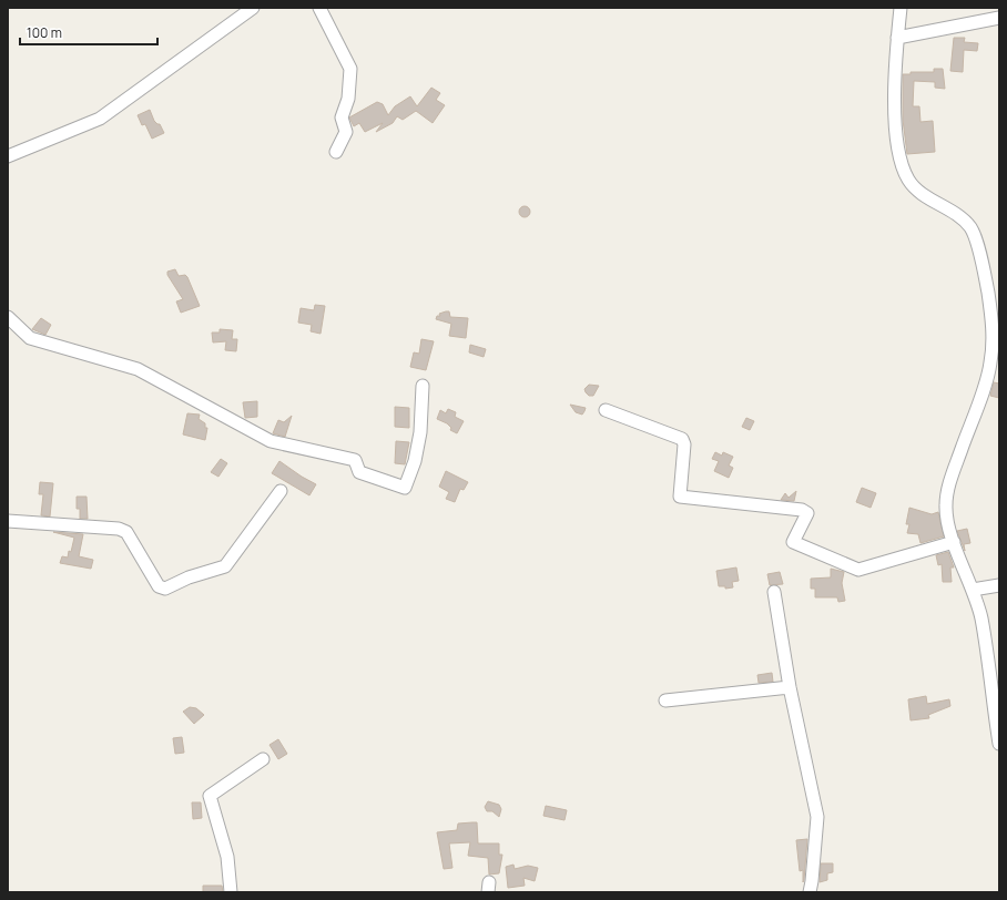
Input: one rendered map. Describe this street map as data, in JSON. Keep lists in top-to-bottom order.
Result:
{
  "scale_bar": "100 m"
}
